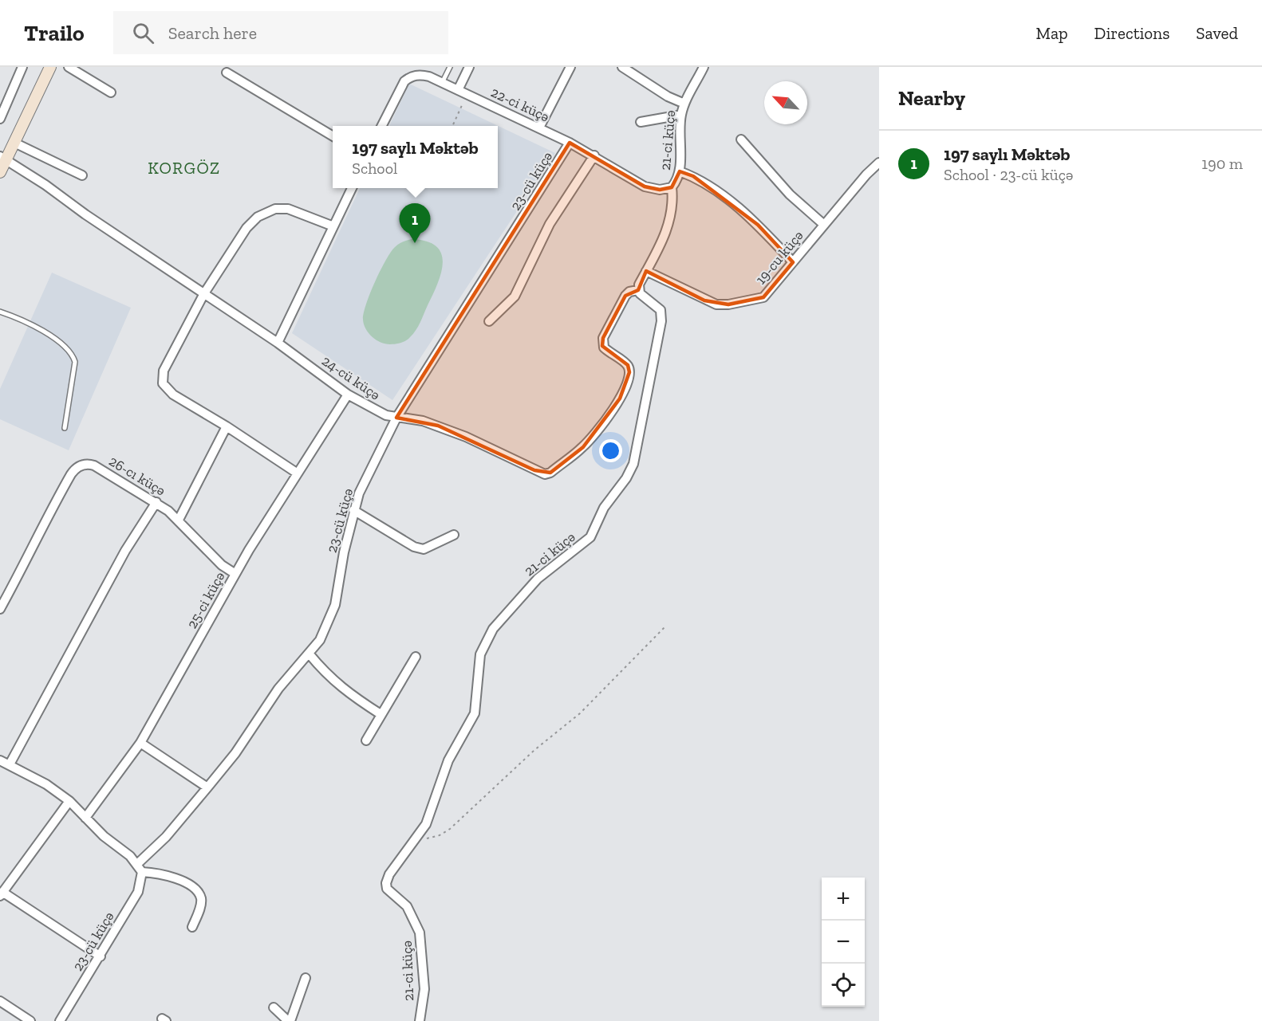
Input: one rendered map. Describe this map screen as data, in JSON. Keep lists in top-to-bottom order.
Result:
{
  "streets": {
    "street": [
      "22-ci küçə",
      "21-ci küçə",
      "23-cü küçə",
      "19-cu küçə",
      "24-cü küçə",
      "26-cı küçə",
      "25-ci küçə"
    ]
  },
  "crossings": [
    ["22-ci küçə", "21-ci küçə"],
    ["22-ci küçə", "23-cü küçə"],
    ["21-ci küçə", "19-cu küçə"],
    ["21-ci küçə", "24-cü küçə"],
    ["23-cü küçə", "24-cü küçə"],
    ["24-cü küçə", "25-ci küçə"],
    ["26-cı küçə", "25-ci küçə"]
  ],
  "districts": ["KORGÖZ"],
  "north": "top left",
  "page": {
    "header": "Trailo",
    "search": "Search here",
    "nav": ["Map", "Directions", "Saved"],
    "heading": "Nearby",
    "popup": ["197 saylı Məktəb", "School"],
    "list": [
      {
        "mark": "1",
        "name": "197 saylı Məktəb",
        "note": "School · 23-cü küçə",
        "value": "190 m"
      }
    ],
    "pins": "1",
    "map_buttons": ["+", "−"]
  }
}
